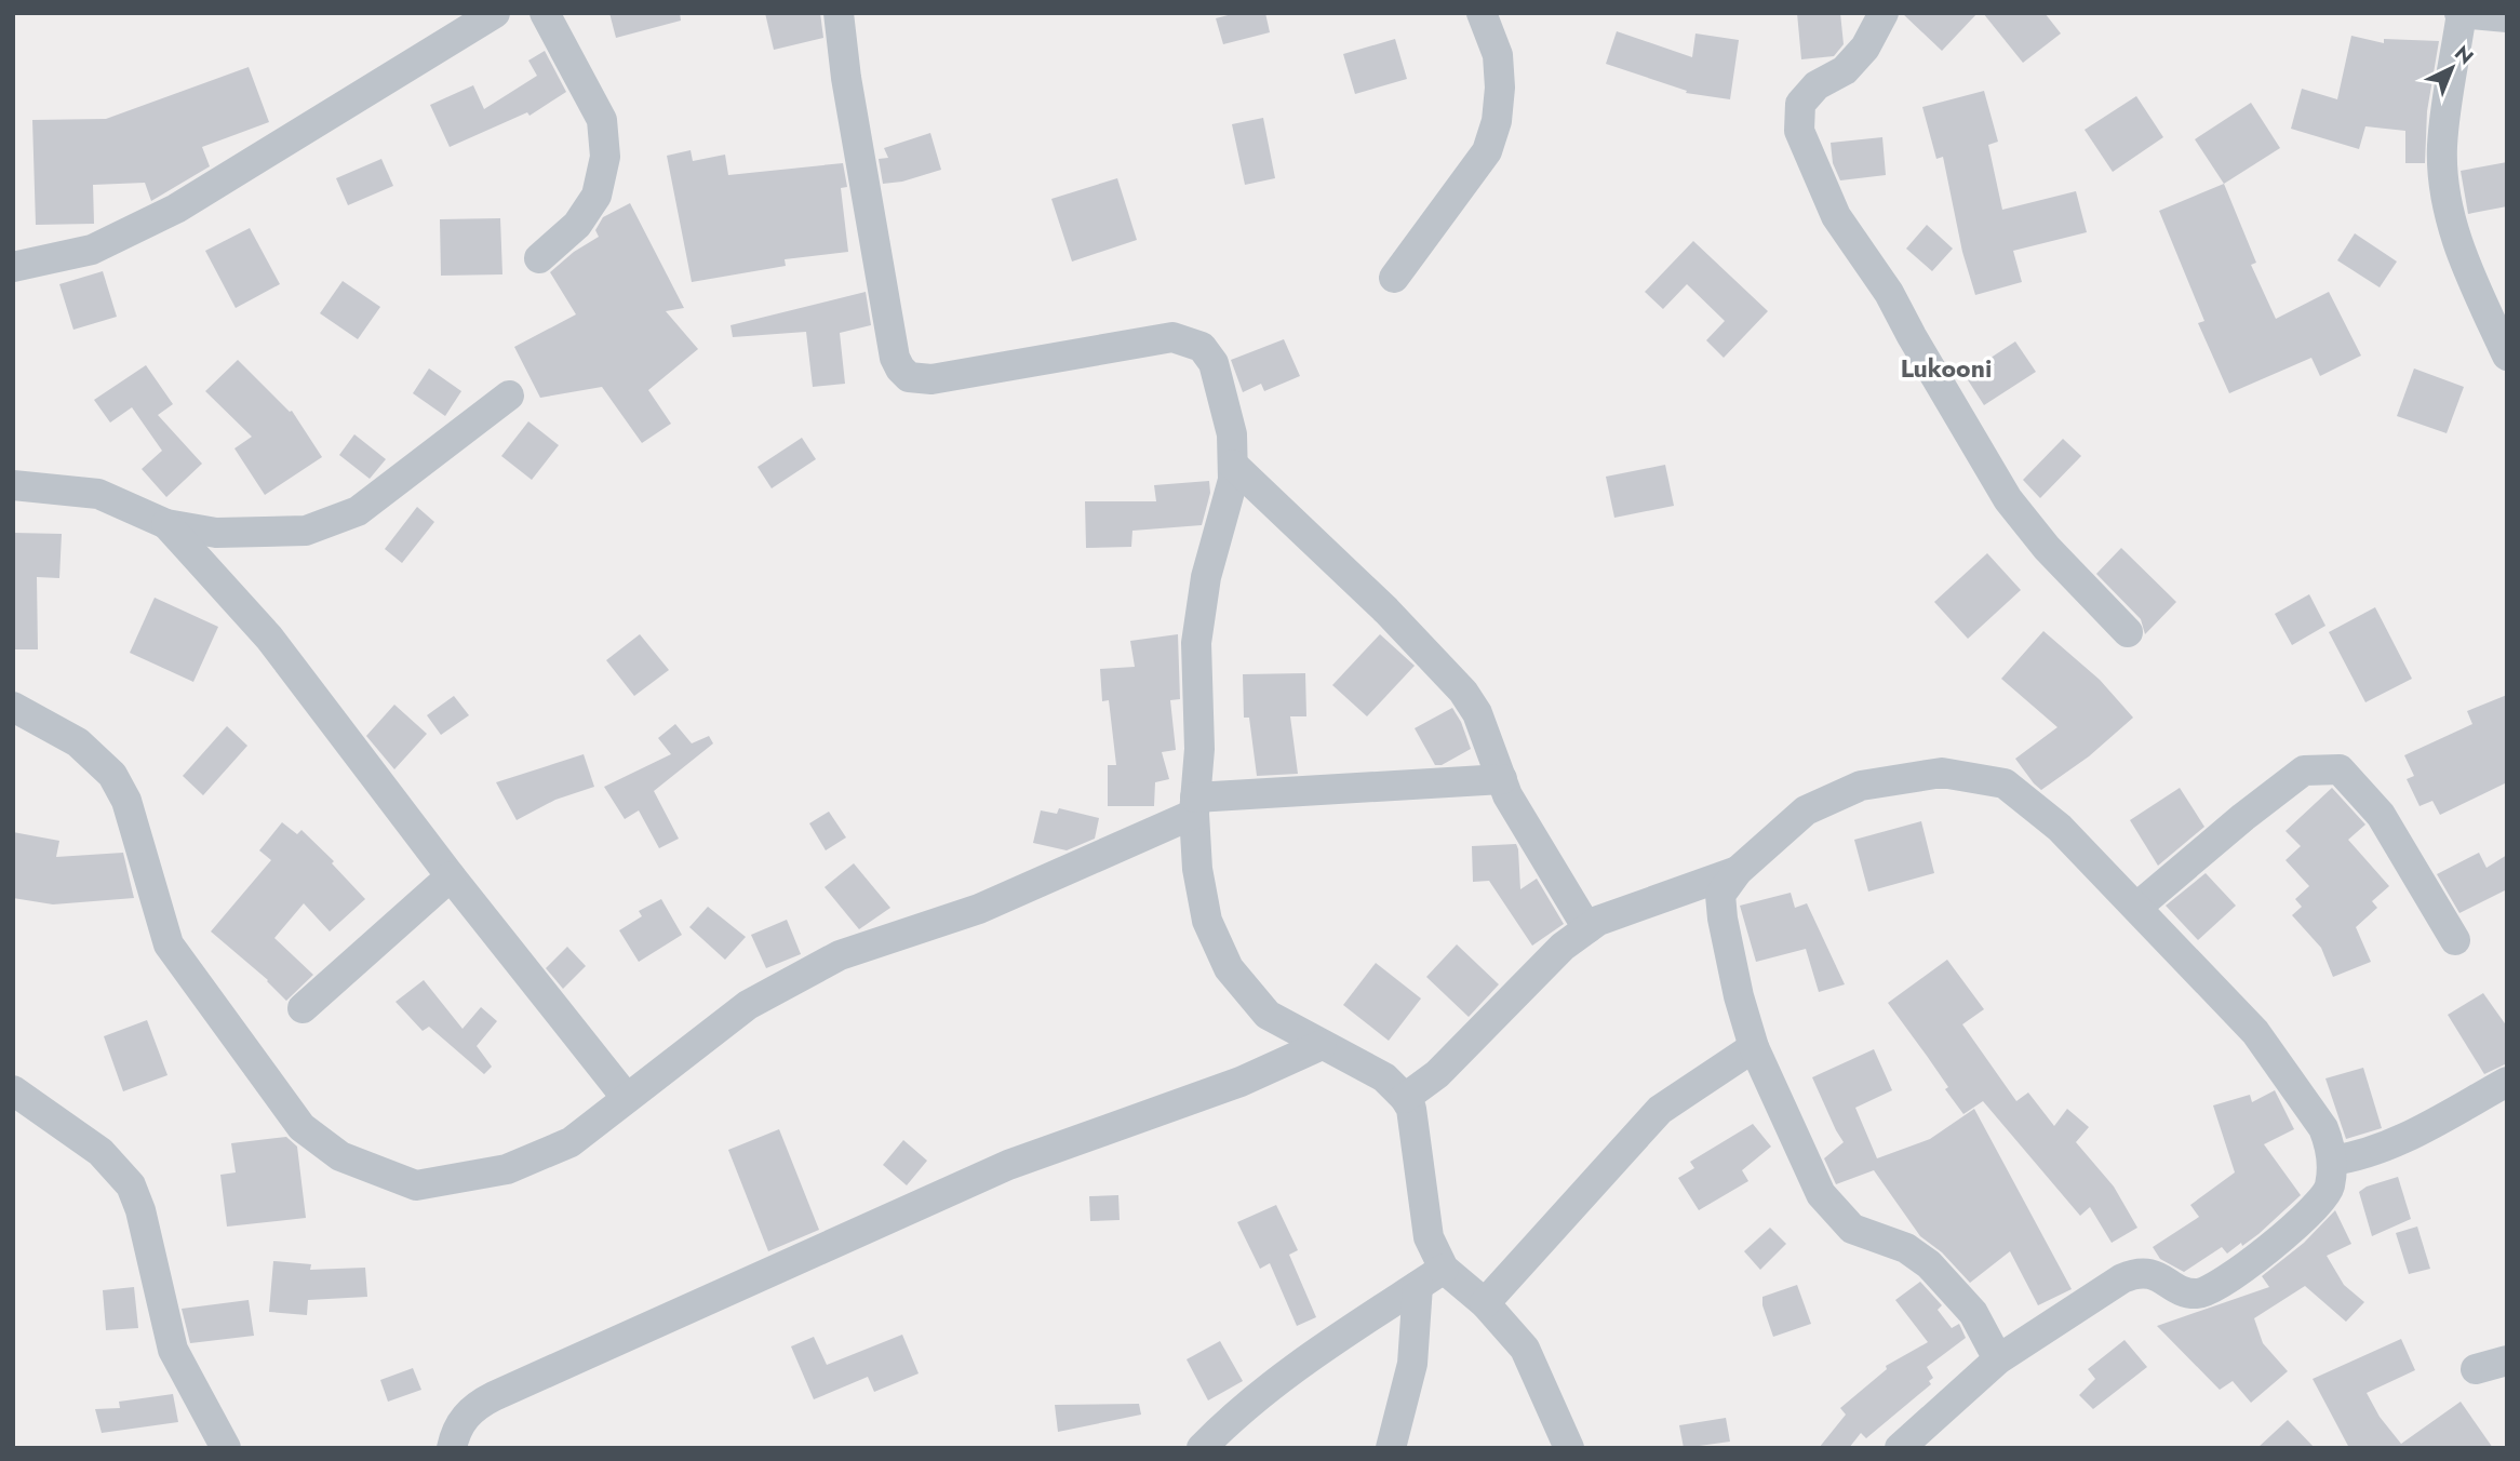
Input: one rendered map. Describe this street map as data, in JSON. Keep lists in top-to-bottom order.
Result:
{
  "districts": ["Lukooni"],
  "north": "top right"
}
